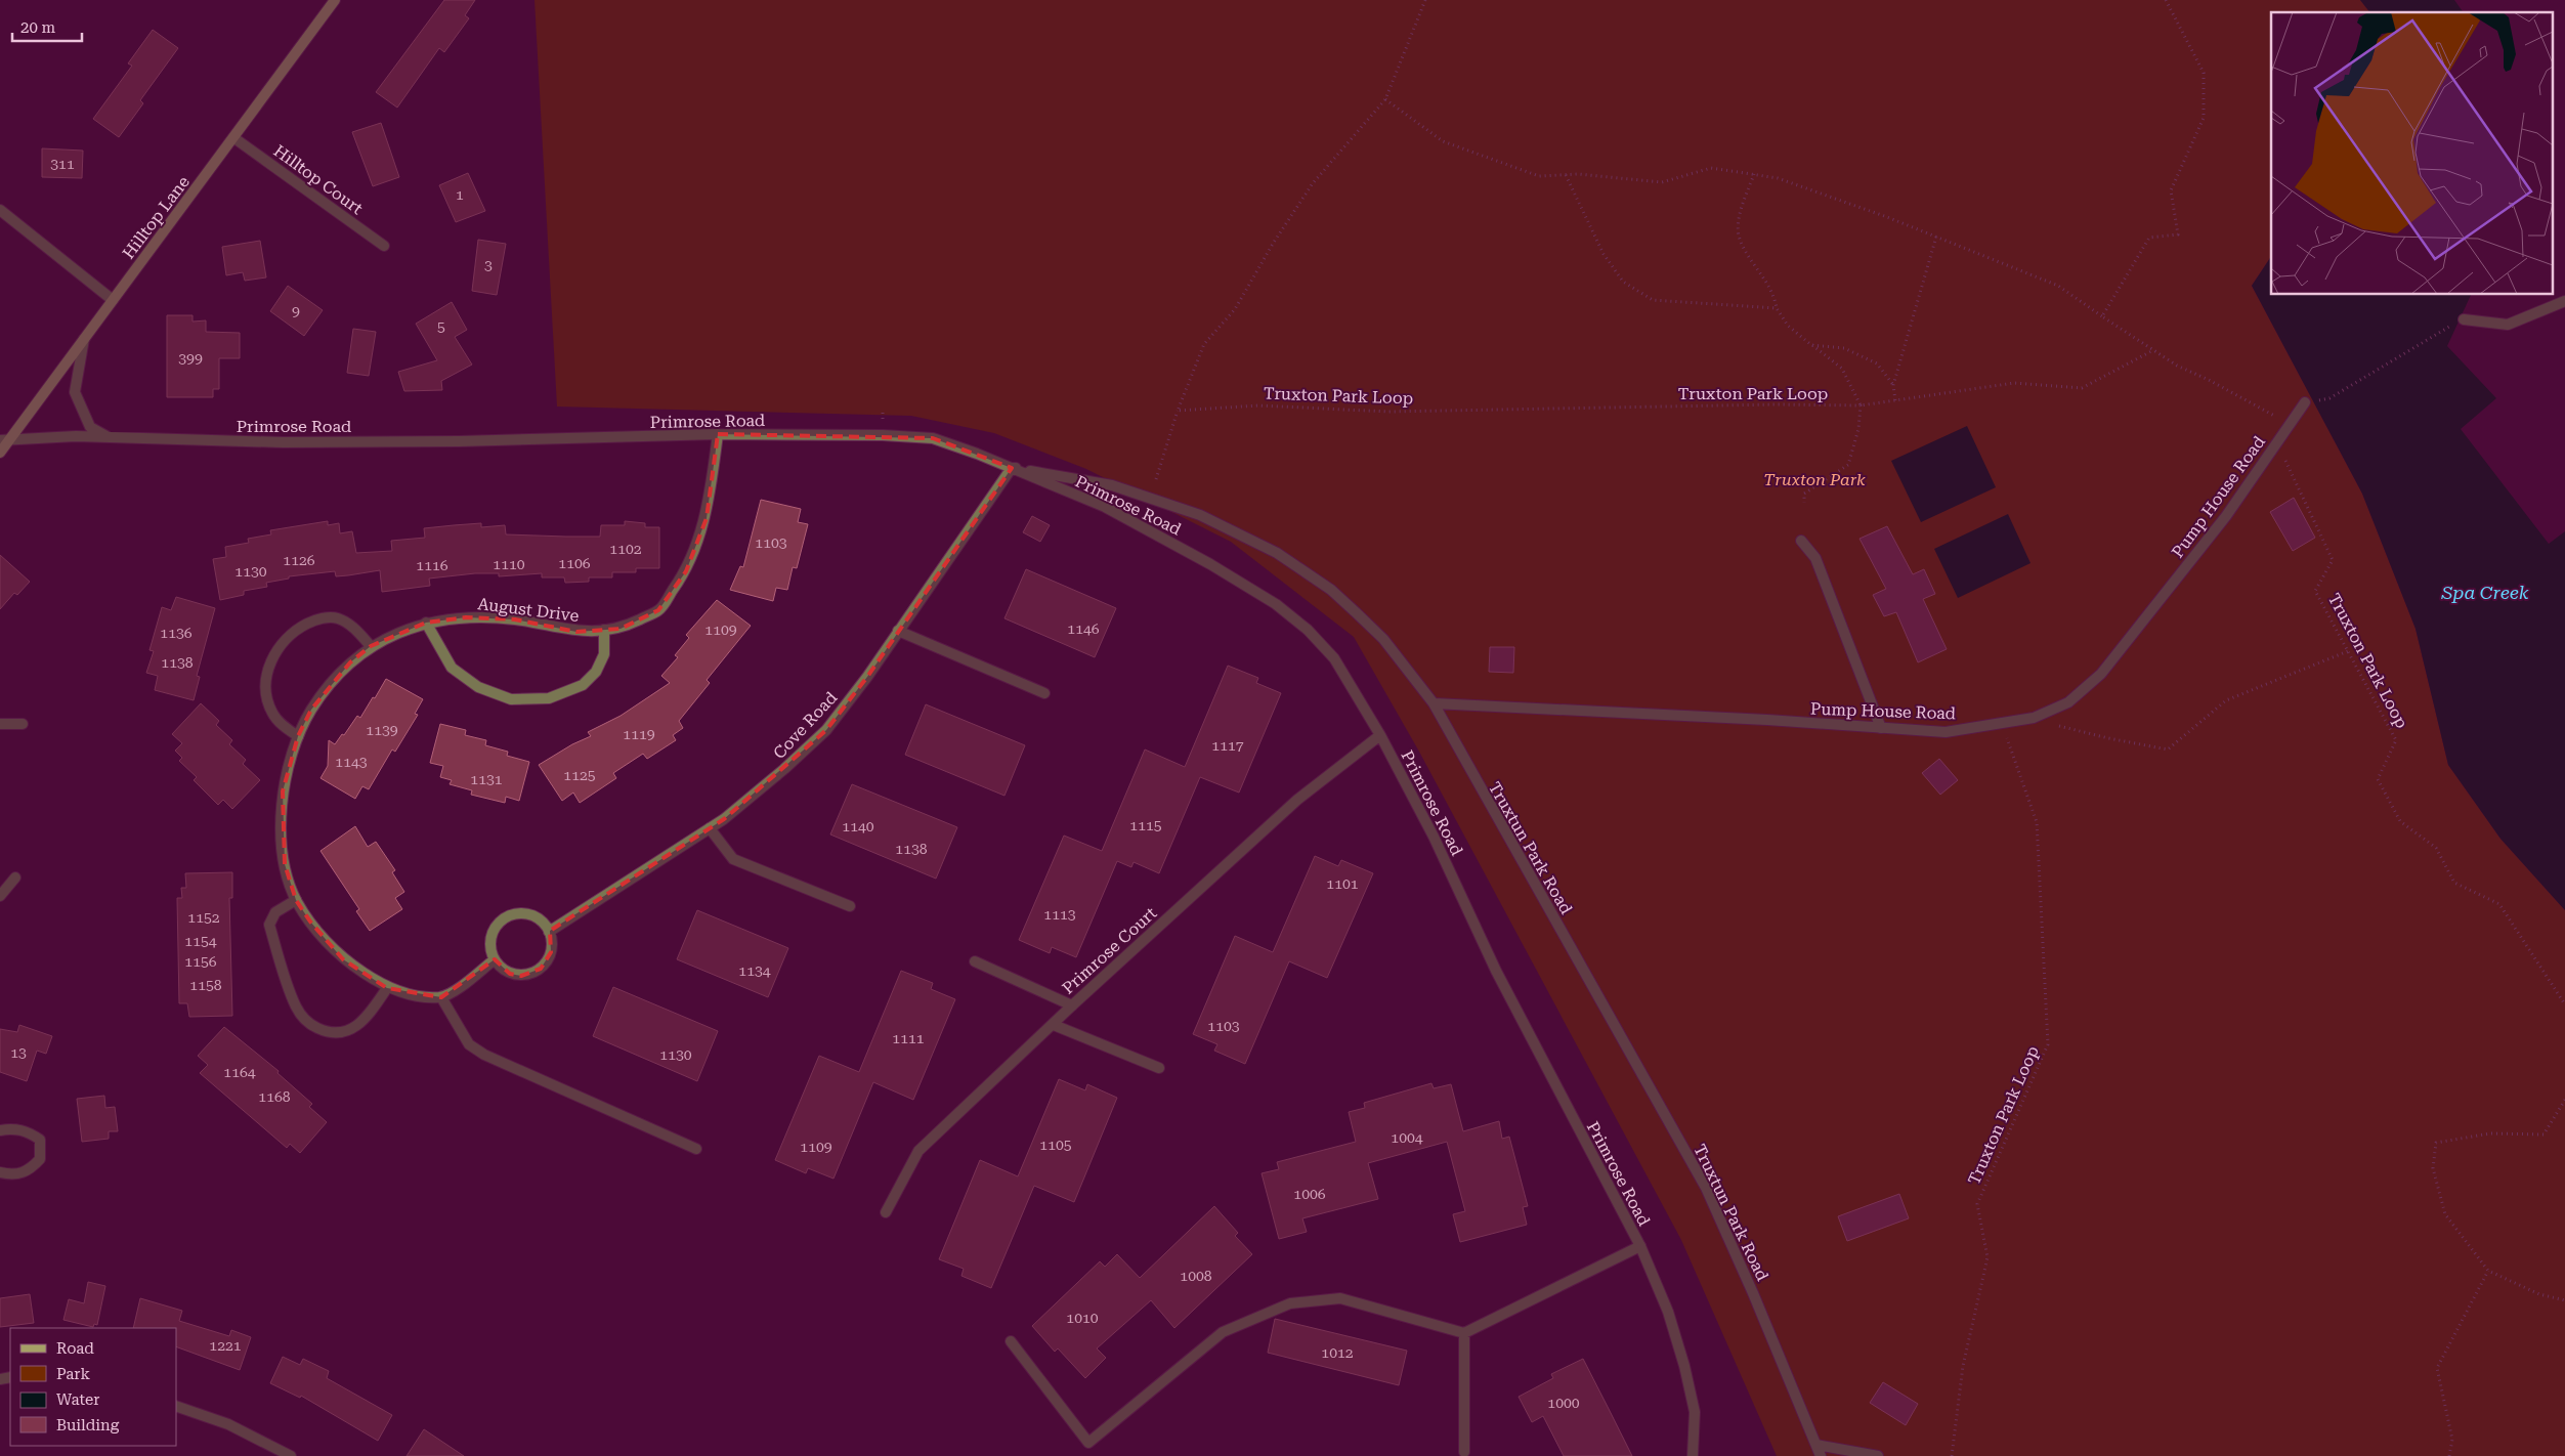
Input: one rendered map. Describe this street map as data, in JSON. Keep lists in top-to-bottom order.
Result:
{
  "streets": {
    "street": [
      "Hilltop Court",
      "Hilltop Lane",
      "Primrose Road",
      "Pump House Road",
      "August Drive",
      "Cove Road",
      "Truxtun Park Road",
      "Primrose Court"
    ],
    "path": ["Truxton Park Loop"]
  },
  "crossings": [
    ["Hilltop Court", "Hilltop Lane"],
    ["Hilltop Lane", "Primrose Road"],
    ["Truxton Park Loop", "Pump House Road"],
    ["Primrose Road", "August Drive"],
    ["Primrose Road", "Cove Road"],
    ["Primrose Road", "Truxtun Park Road"],
    ["Primrose Road", "Primrose Court"],
    ["Pump House Road", "Truxtun Park Road"],
    ["Cove Road", "Truxtun Park Road"]
  ],
  "water": ["Spa Creek"],
  "parks": ["Truxton Park"],
  "house_numbers": [
    "311",
    "1",
    "3",
    "9",
    "5",
    "399",
    "1103",
    "1102",
    "1126",
    "1106",
    "1110",
    "1116",
    "1130",
    "1146",
    "1109",
    "1136",
    "1138",
    "1139",
    "1119",
    "1117",
    "1143",
    "1125",
    "1131",
    "1115",
    "1140",
    "1138",
    "1101",
    "1113",
    "1152",
    "1154",
    "1156",
    "1134",
    "1158",
    "1103",
    "1111",
    "13",
    "1130",
    "1164",
    "1168",
    "1004",
    "1105",
    "1109",
    "1006",
    "1008",
    "1010",
    "1221",
    "1012",
    "1000"
  ],
  "legend": [
    "Road",
    "Park",
    "Water",
    "Building"
  ],
  "scale_bar": "20 m"
}
